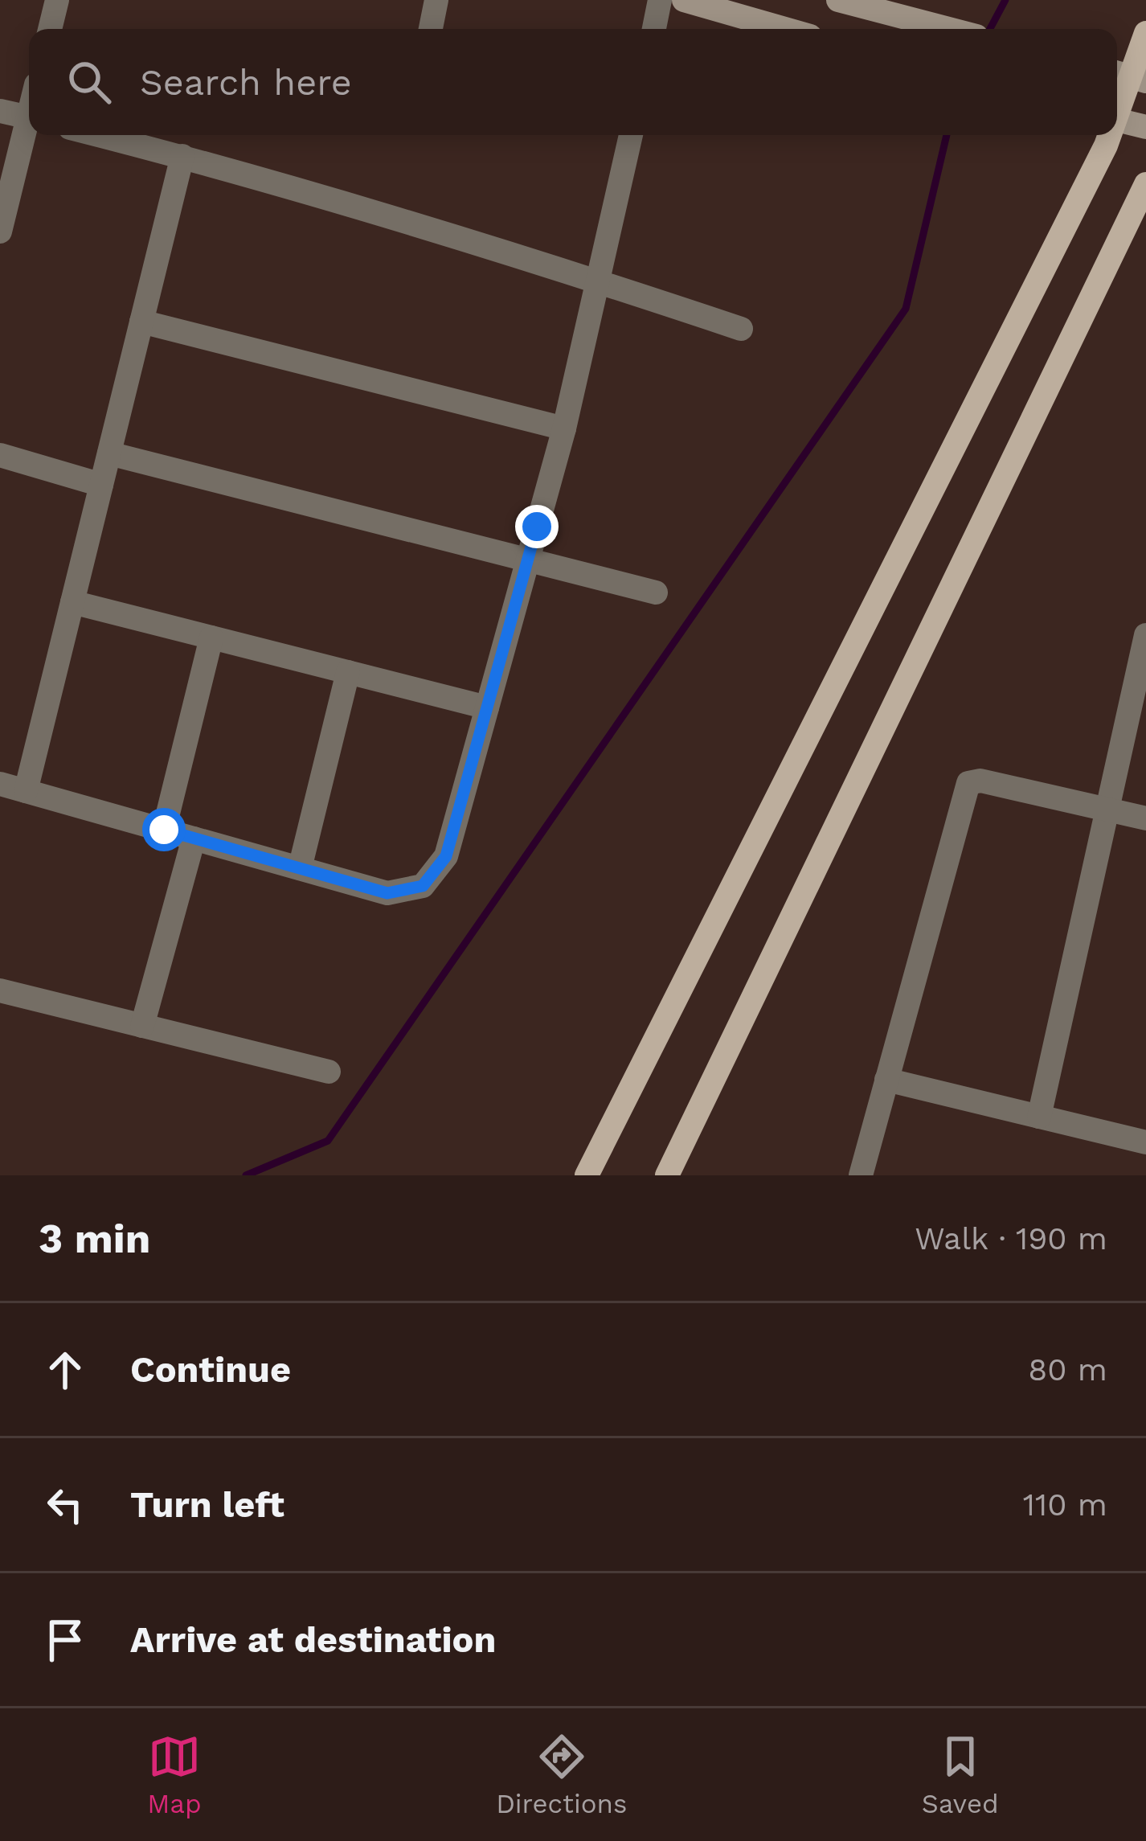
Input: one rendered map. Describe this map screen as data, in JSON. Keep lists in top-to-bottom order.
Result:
{
  "page": {
    "search": "Search here",
    "heading": ["3 min", "Walk · 190 m"],
    "list": [
      ["Continue", "80 m"],
      ["Turn left", "110 m"],
      "Arrive at destination"
    ],
    "nav": ["Map", "Directions", "Saved"]
  }
}
